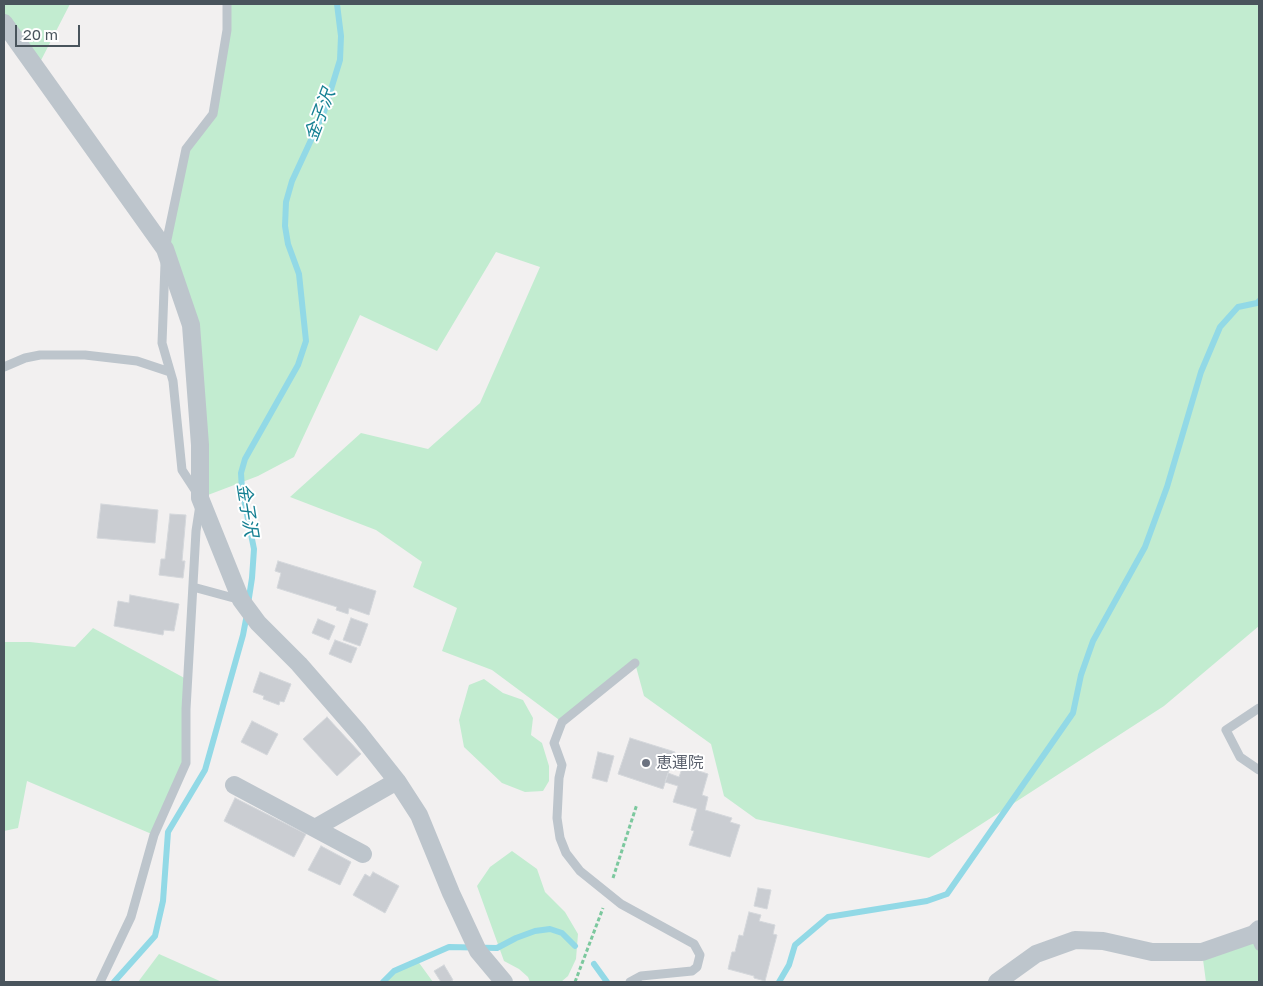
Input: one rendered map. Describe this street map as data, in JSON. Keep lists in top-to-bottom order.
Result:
{
  "water": ["金子沢"],
  "places": ["恵運院"],
  "scale_bar": "20 m"
}
